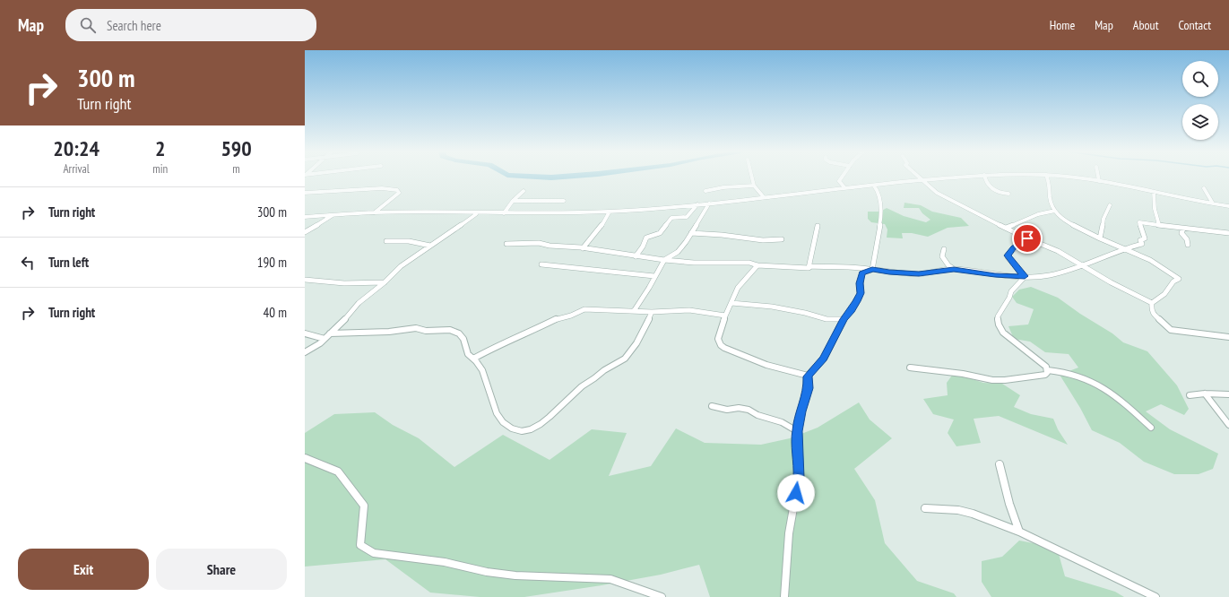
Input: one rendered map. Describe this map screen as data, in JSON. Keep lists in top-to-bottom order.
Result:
{
  "page": {
    "header": "Map",
    "search": "Search here",
    "nav": [
      "Home",
      "Map",
      "About",
      "Contact"
    ],
    "turn": ["300 m", "Turn right"],
    "eta": [
      "20:24",
      "Arrival",
      "2",
      "min",
      "590",
      "m"
    ],
    "list": [
      {
        "name": "Turn right",
        "value": "300 m"
      },
      {
        "name": "Turn left",
        "value": "190 m"
      },
      {
        "name": "Turn right",
        "value": "40 m"
      }
    ],
    "buttons": ["Exit", "Share"]
  }
}
